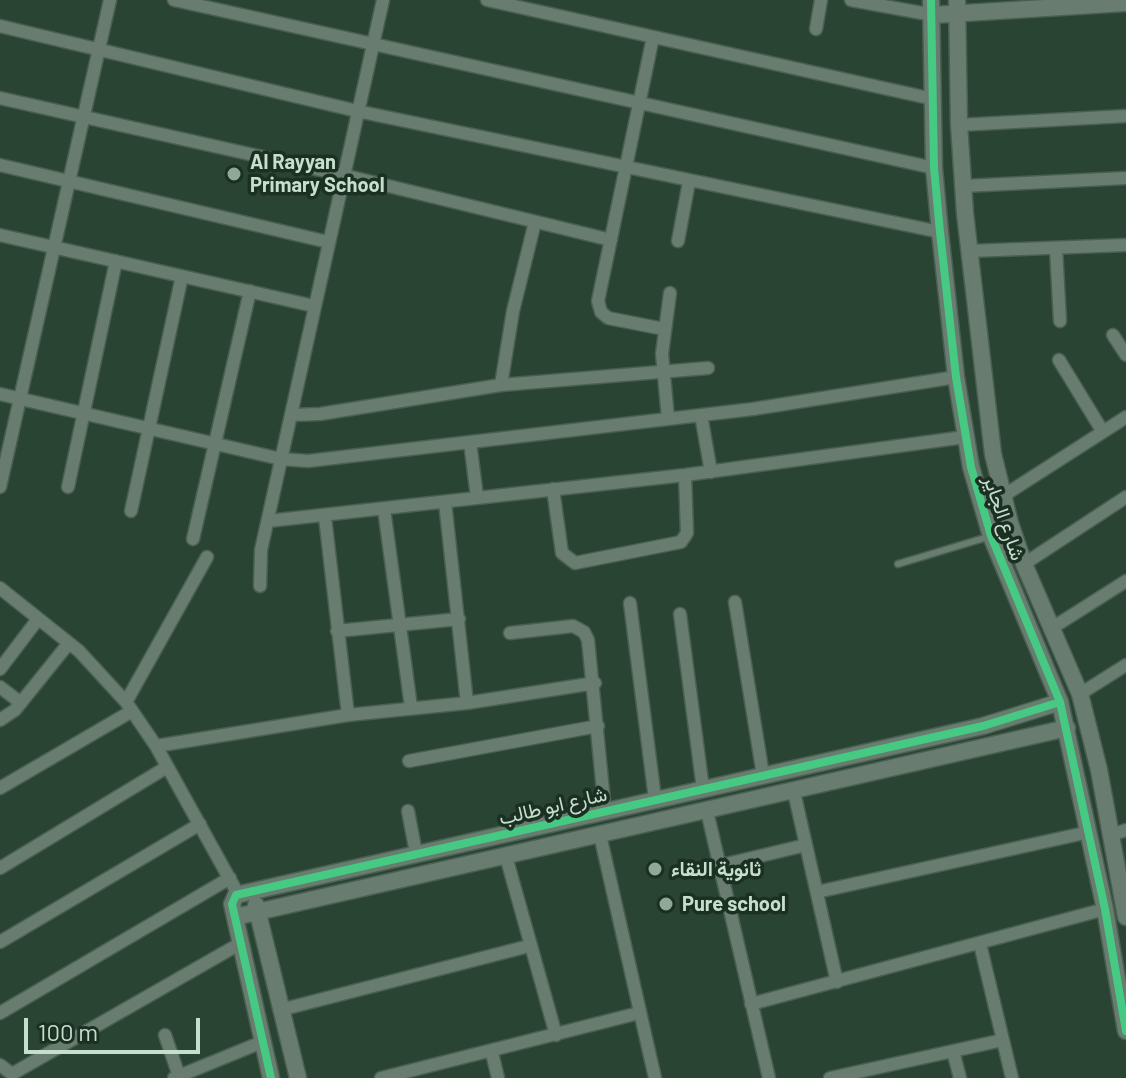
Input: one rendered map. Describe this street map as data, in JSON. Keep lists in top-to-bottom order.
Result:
{
  "streets": {
    "street": ["شارع الجاير", "شارع ابو طالب"]
  },
  "crossings": [
    ["شارع الجاير", "شارع ابو طالب"]
  ],
  "places": ["Al Rayyan Primary School", "ثانوية النقاء", "Pure school"],
  "scale_bar": "100 m"
}
